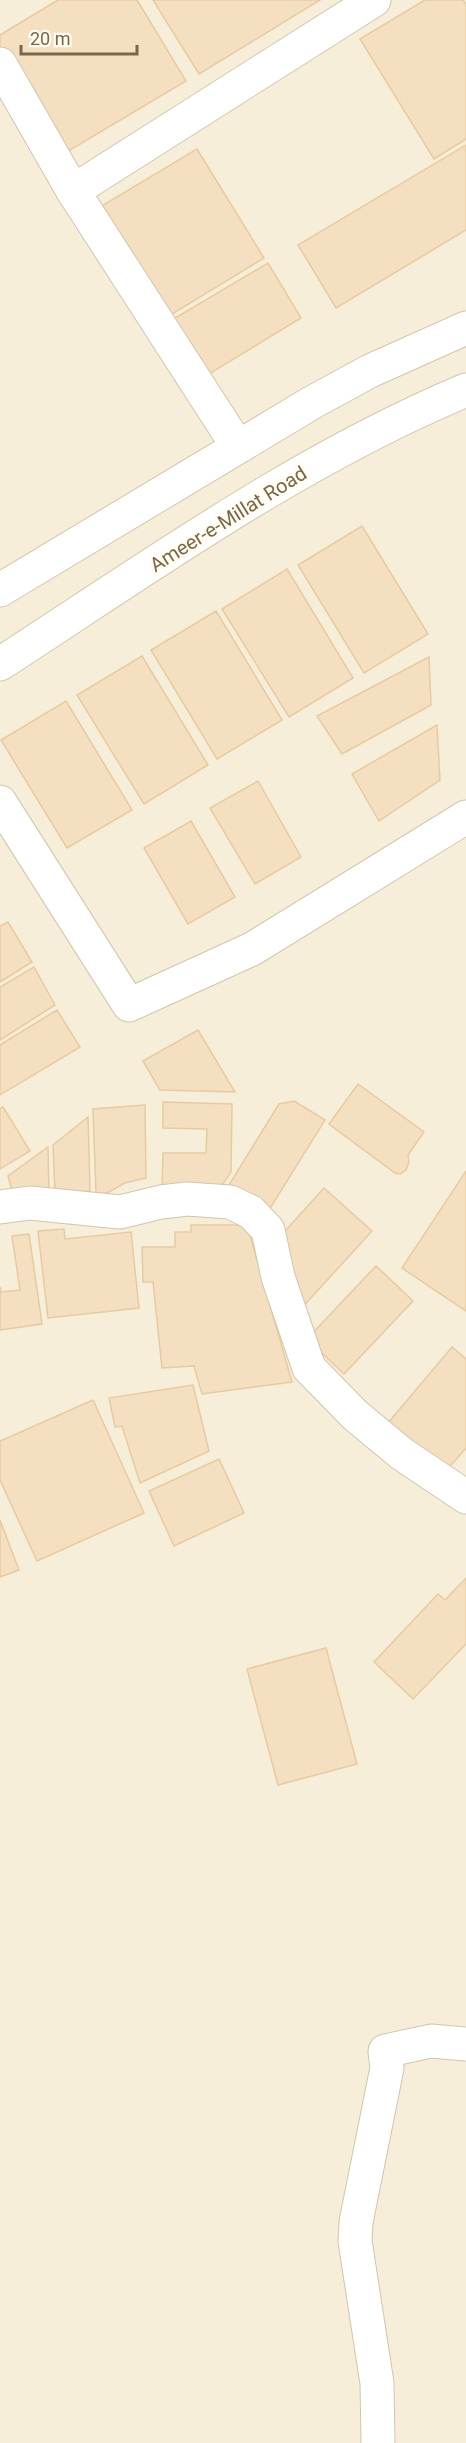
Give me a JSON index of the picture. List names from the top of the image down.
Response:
{
  "streets": {
    "street": ["Ameer-e-Millat Road"]
  },
  "scale_bar": "20 m"
}
